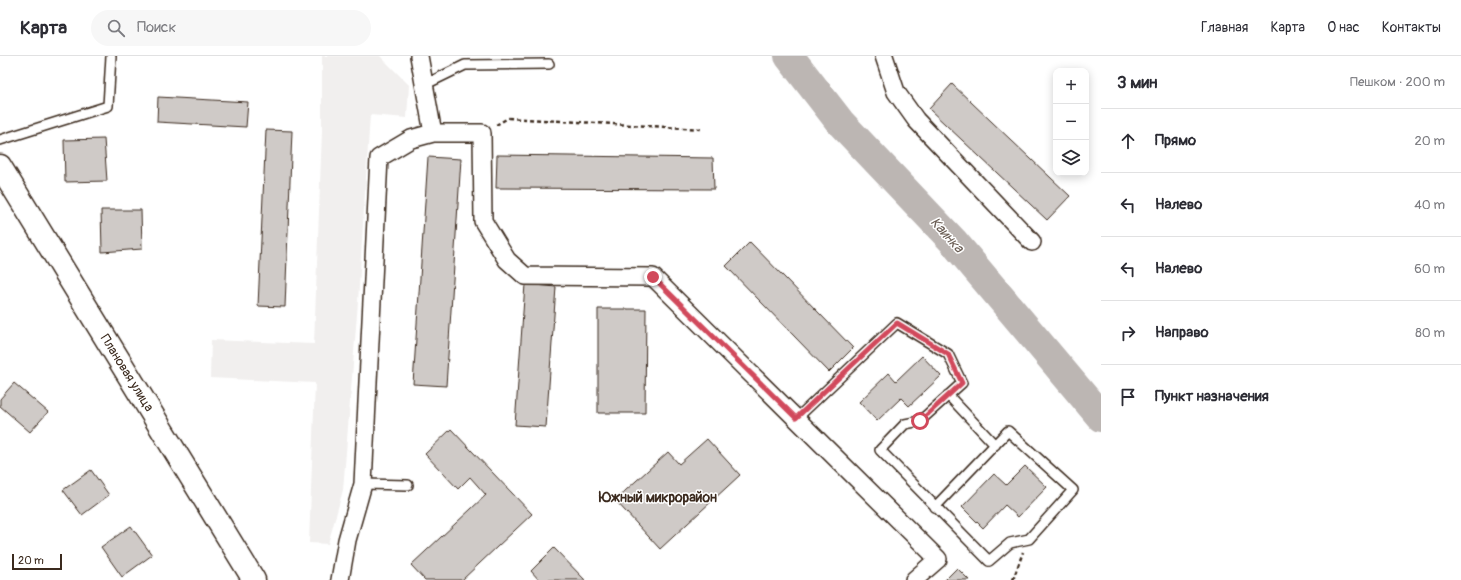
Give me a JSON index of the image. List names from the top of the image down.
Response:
{
  "streets": {
    "street": ["Плановая улица"]
  },
  "districts": ["Южный микрорайон"],
  "water": ["Каинка"],
  "scale_bar": "20 m",
  "page": {
    "header": "Карта",
    "search": "Поиск",
    "nav": [
      "Главная",
      "Карта",
      "О нас",
      "Контакты"
    ],
    "heading": ["3 мин", "Пешком · 200 m"],
    "map_buttons": ["+", "−"],
    "list": [
      ["Прямо", "20 m"],
      ["Налево", "40 m"],
      ["Налево", "60 m"],
      ["Направо", "80 m"],
      "Пункт назначения"
    ],
    "scale": "20 m"
  }
}
